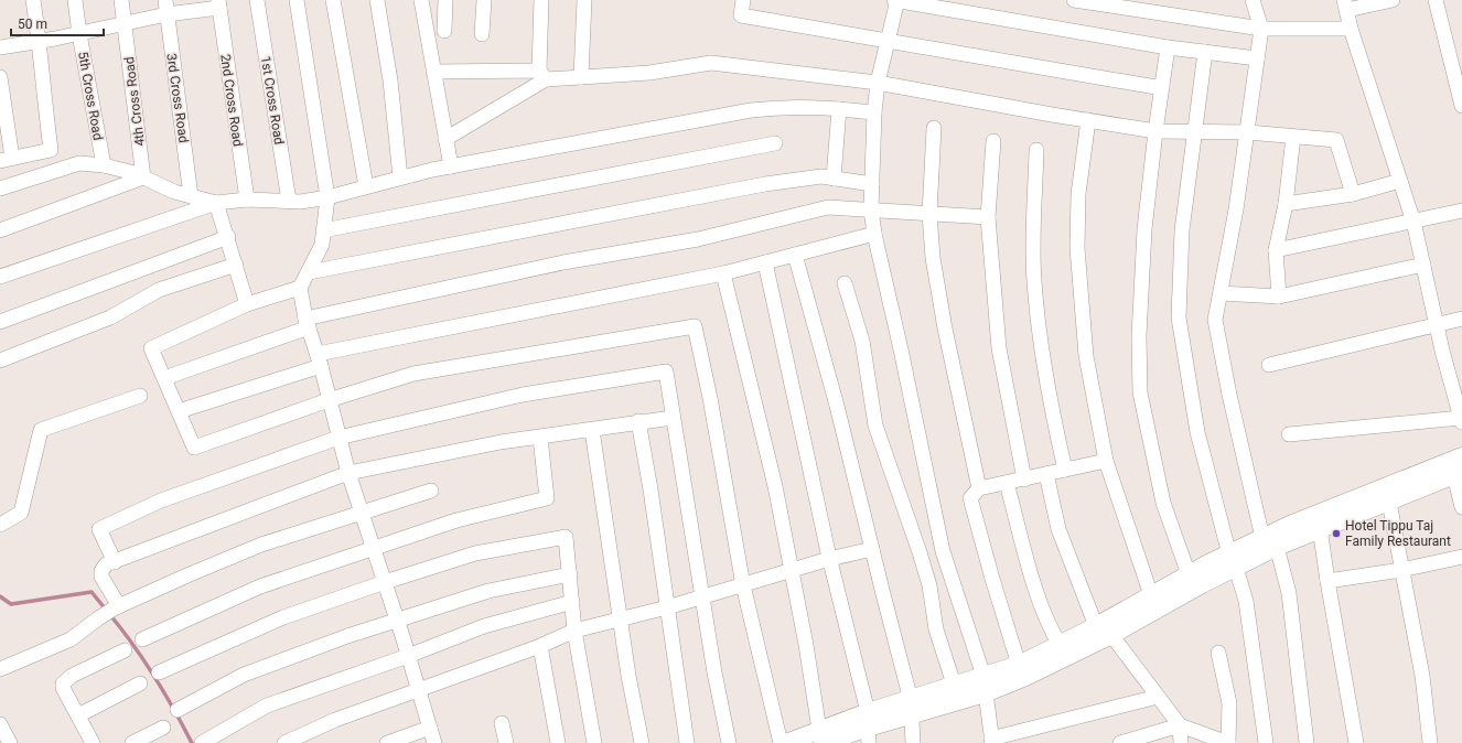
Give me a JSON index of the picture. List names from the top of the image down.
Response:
{
  "streets": {
    "street": [
      "5th Cross Road",
      "3rd Cross Road",
      "2nd Cross Road",
      "1st Cross Road",
      "4th Cross Road"
    ]
  },
  "places": ["Hotel Tippu Taj Family Restaurant"],
  "scale_bar": "50 m"
}
